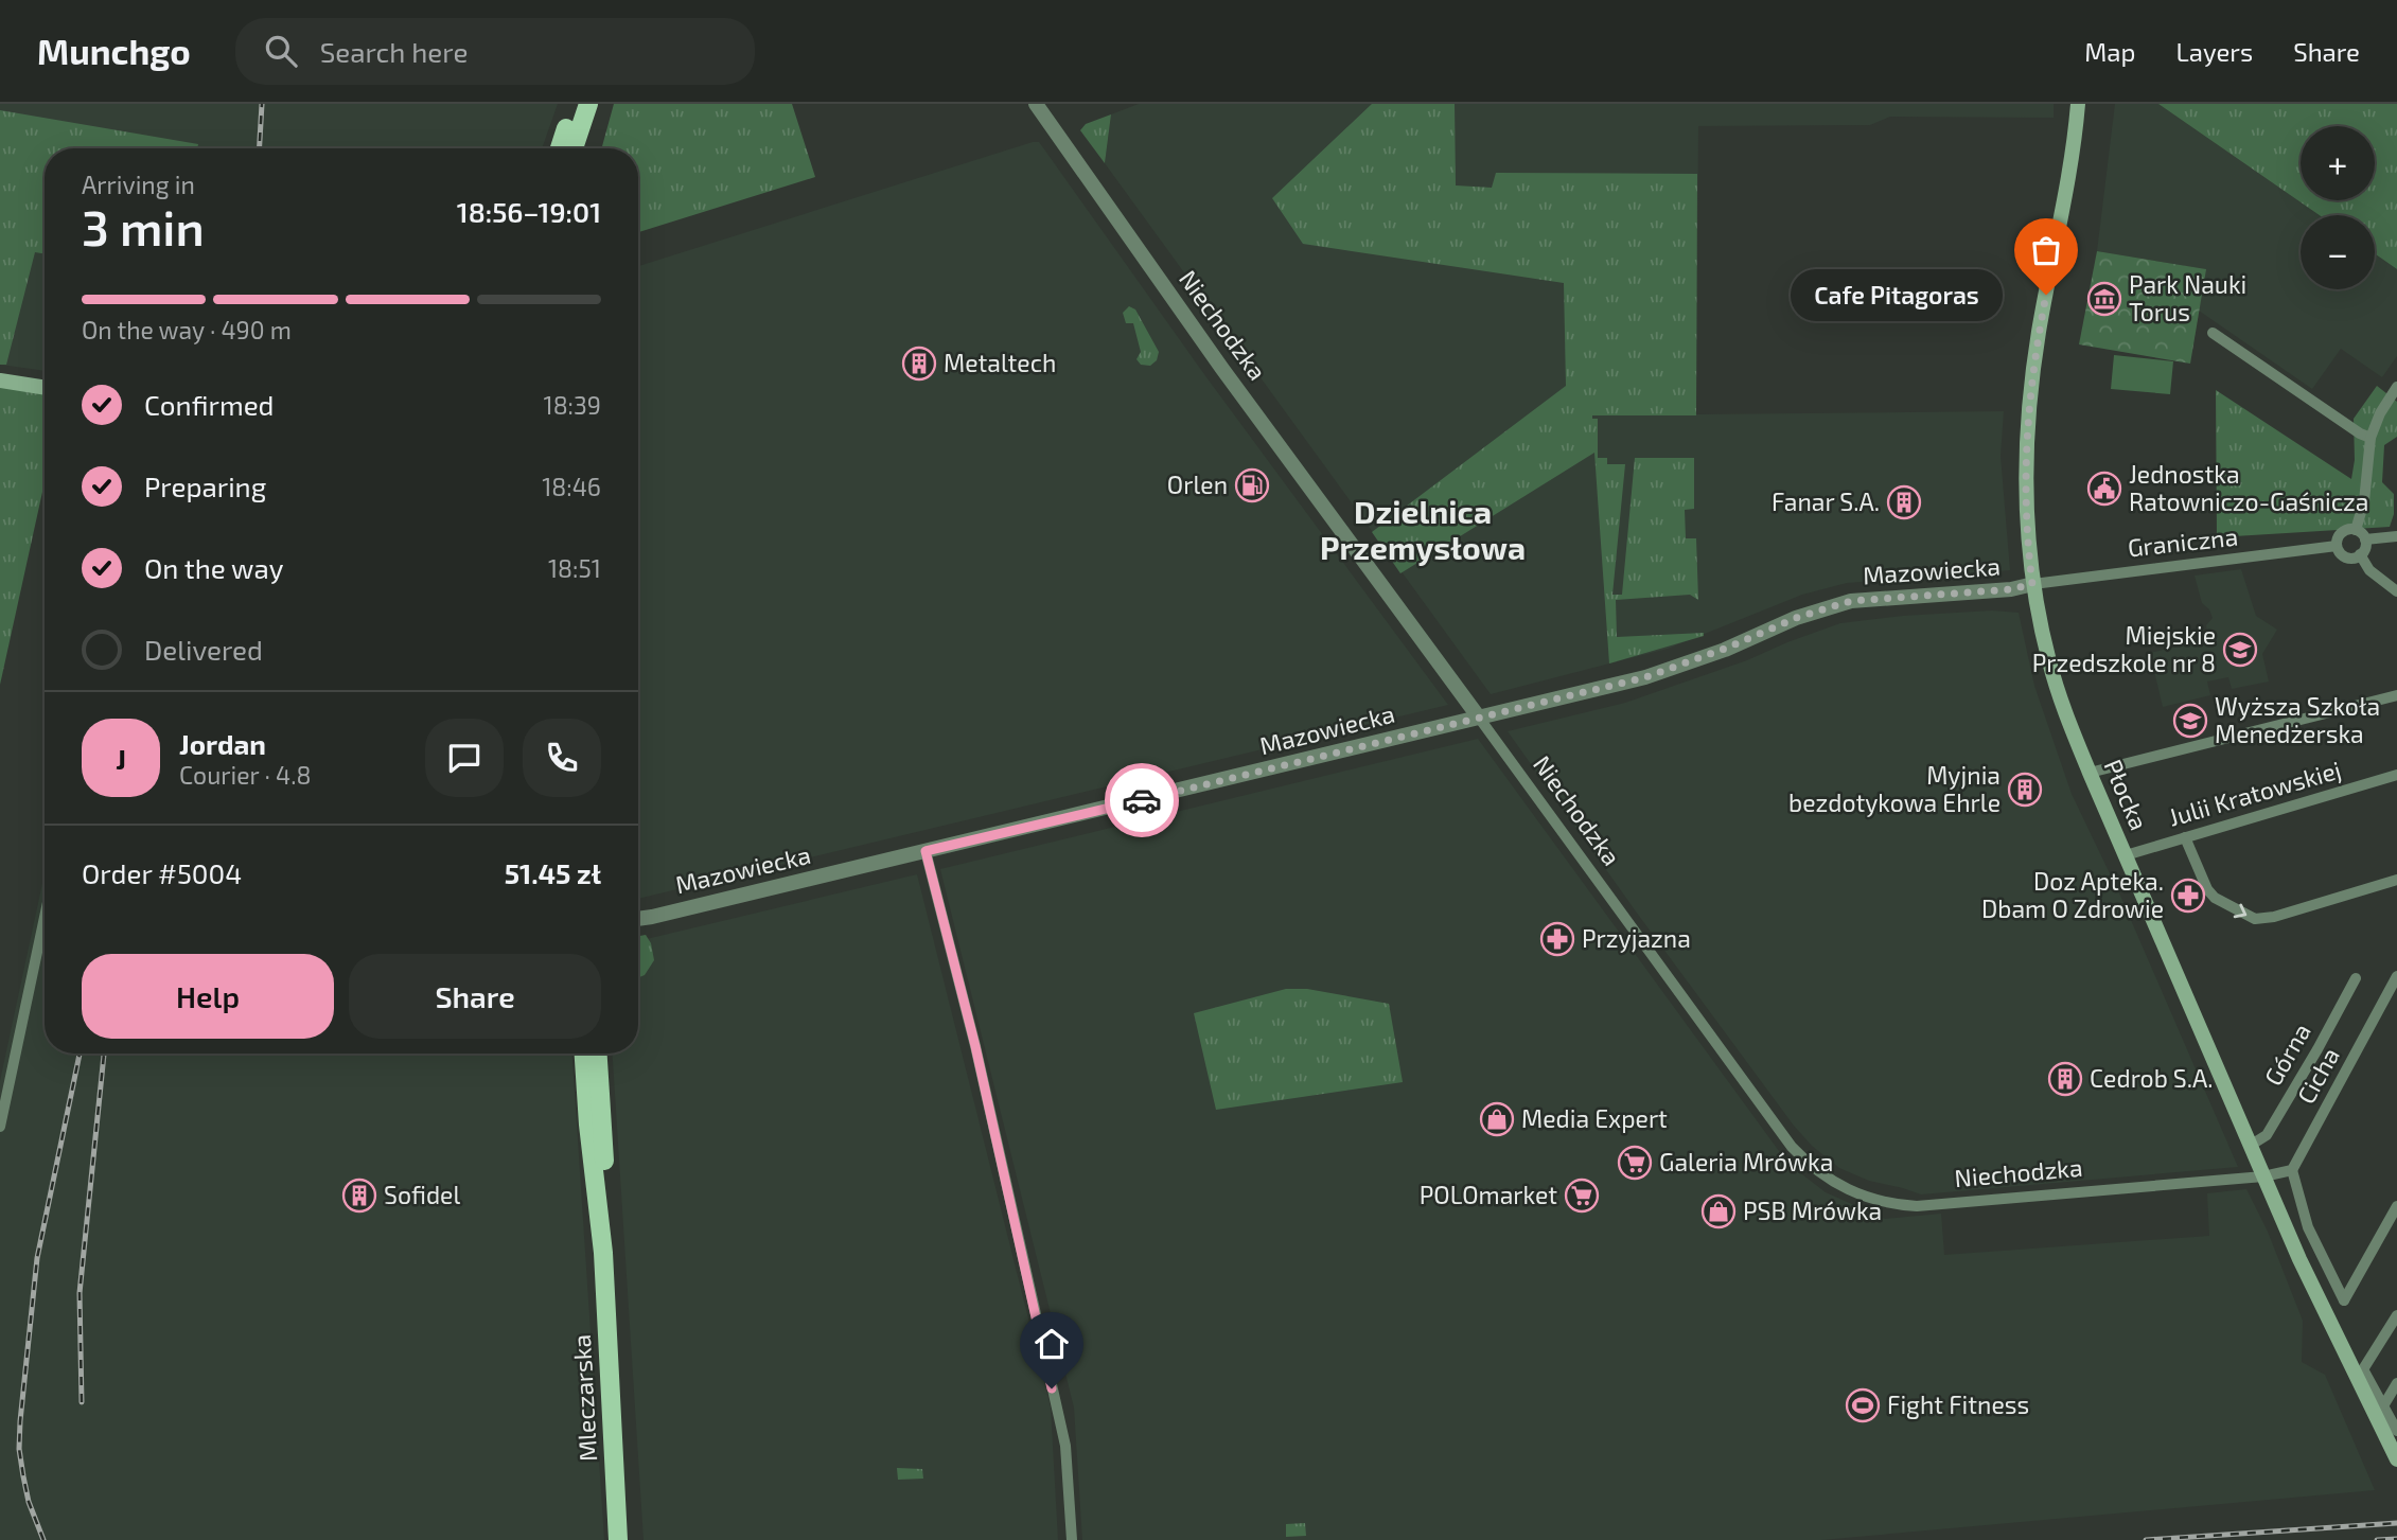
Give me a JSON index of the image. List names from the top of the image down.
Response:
{
  "streets": {
    "main road": ["Płocka", "Mleczarska"],
    "street": [
      "Niechodzka",
      "Graniczna",
      "Mazowiecka",
      "Julii Kratowskiej",
      "Górna",
      "Cicha"
    ]
  },
  "crossings": [
    ["Niechodzka", "Mazowiecka"],
    ["Niechodzka", "Płocka"],
    ["Graniczna", "Mazowiecka"],
    ["Graniczna", "Płocka"],
    ["Mazowiecka", "Płocka"],
    ["Julii Kratowskiej", "Płocka"],
    ["Płocka", "Górna"]
  ],
  "districts": ["Dzielnica Przemysłowa"],
  "places": {
    "other": ["Cafe Pitagoras"],
    "museum": ["Park Nauki Torus"],
    "building": [
      "Metaltech",
      "Fanar S.A.",
      "Myjnia bezdotykowa Ehrle",
      "Cedrob S.A.",
      "Sofidel"
    ],
    "fuel station": ["Orlen"],
    "public building": ["Jednostka Ratowniczo-Gaśnicza"],
    "school or university": ["Miejskie Przedszkole nr 8", "Wyższa Szkoła Menedżerska"],
    "pharmacy": ["Doz Apteka. Dbam O Zdrowie", "Przyjazna"],
    "shop": ["Media Expert", "PSB Mrówka"],
    "supermarket": ["Galeria Mrówka", "POLOmarket"],
    "sports": ["Fight Fitness"]
  },
  "page": {
    "header": "Munchgo",
    "search": "Search here",
    "nav": ["Map", "Layers", "Share"],
    "map_buttons": ["+", "−"],
    "heading": ["3 min", "Arriving in", "18:56–19:01"],
    "panel": [
      "Jordan",
      "Courier · 4.8",
      "Order #5004",
      "51.45 zł"
    ],
    "bubble": "Cafe Pitagoras",
    "bar": "On the way · 490 m",
    "list": [
      ["Confirmed", "18:39"],
      ["Preparing", "18:46"],
      ["On the way", "18:51"],
      "Delivered"
    ],
    "round": "J",
    "buttons": ["Help", "Share"]
  }
}
